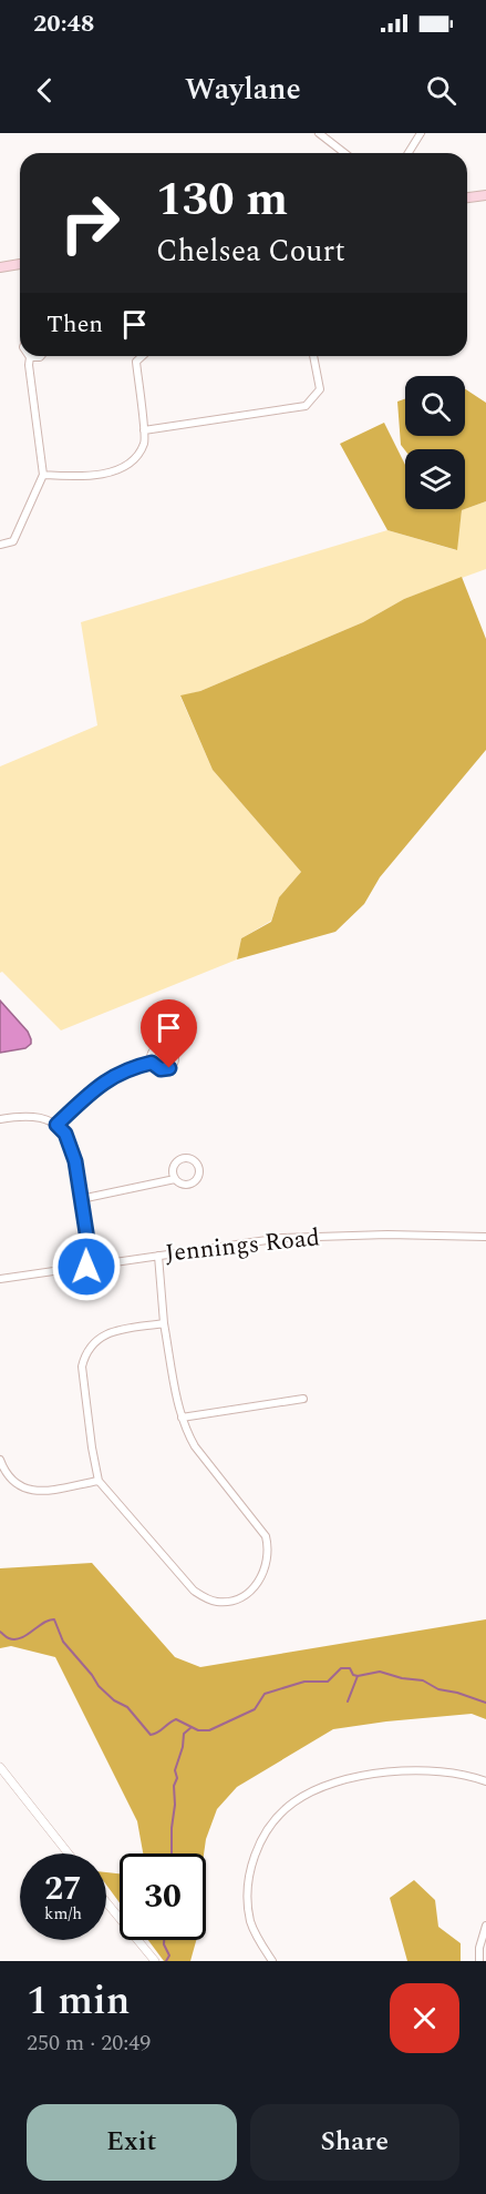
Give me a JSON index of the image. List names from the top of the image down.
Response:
{
  "streets": {
    "street": ["Jennings Road"]
  },
  "page": {
    "status": "20:48",
    "header": "Waylane",
    "turn": ["130 m", "Chelsea Court"],
    "then": "Then",
    "speed": "27 km/h",
    "limit": "30",
    "heading": ["1 min", "250 m · 20:49"],
    "buttons": ["Exit", "Share"]
  }
}
